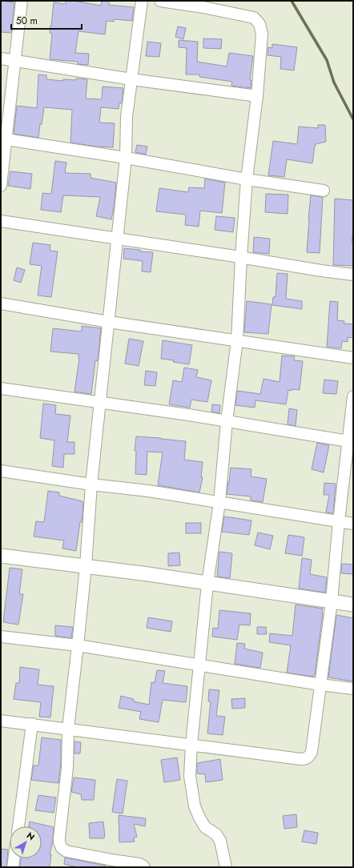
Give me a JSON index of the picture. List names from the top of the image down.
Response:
{
  "scale_bar": "50 m",
  "north": "top right"
}
